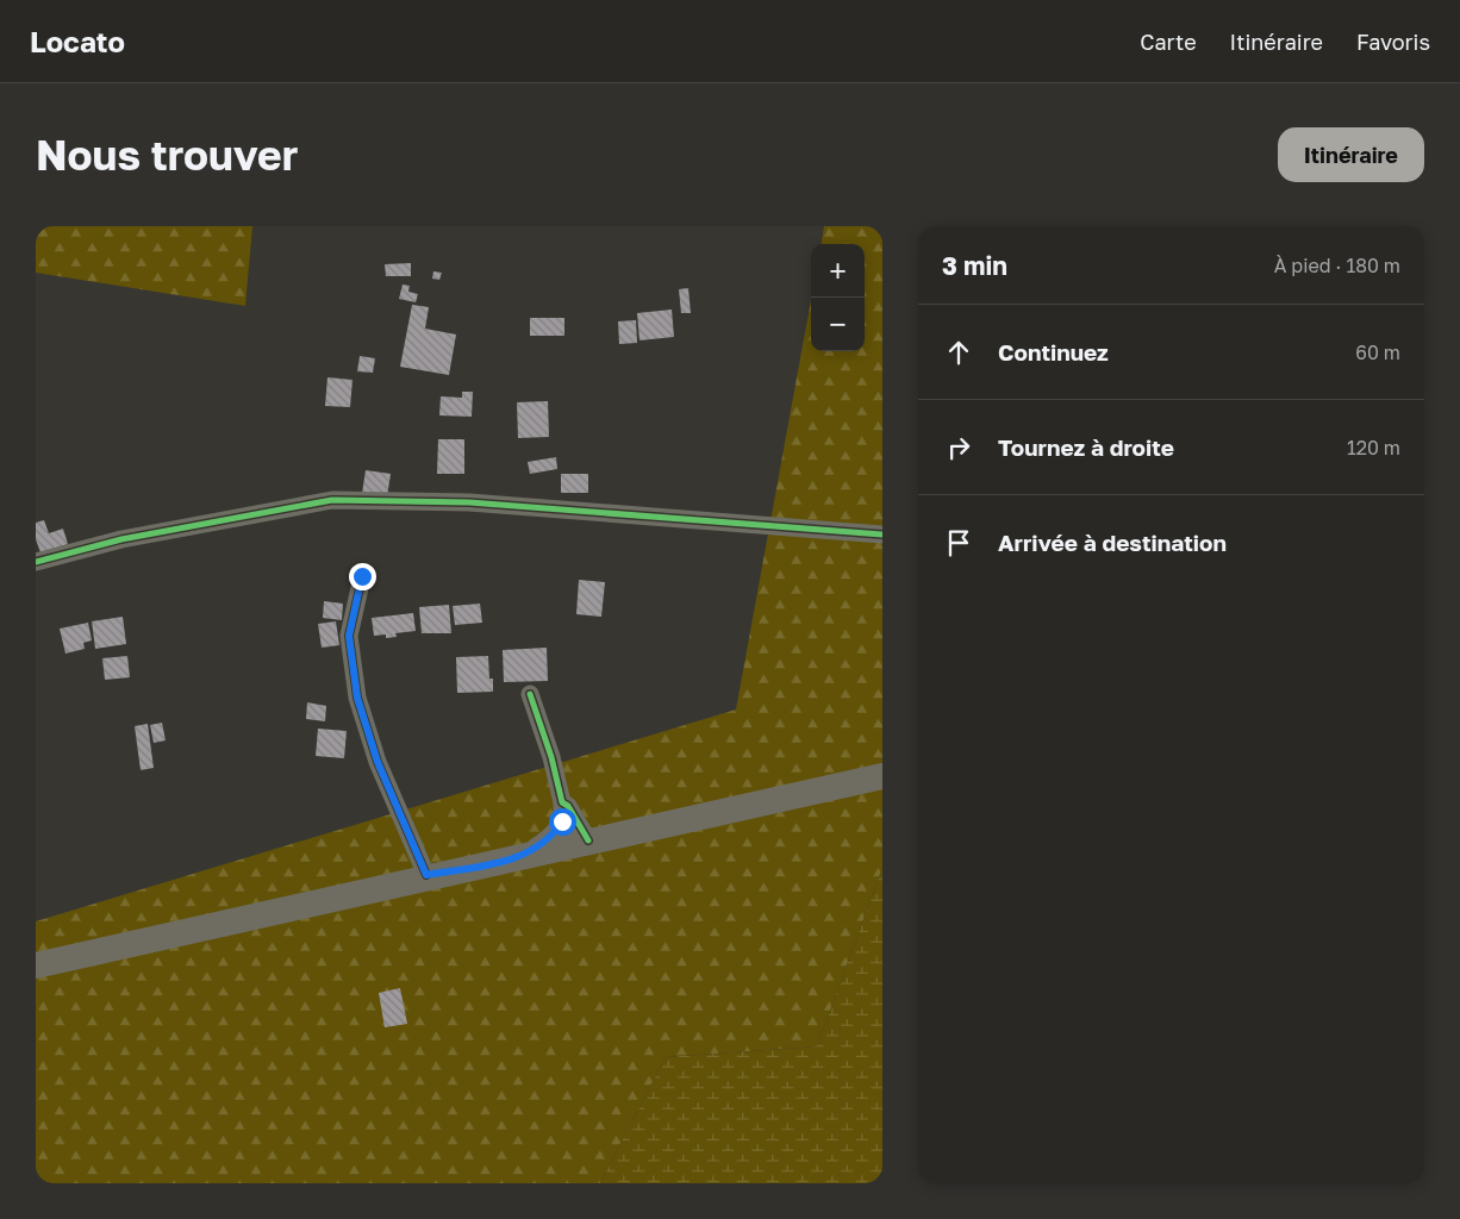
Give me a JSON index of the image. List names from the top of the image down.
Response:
{
  "page": {
    "header": "Locato",
    "nav": ["Carte", "Itinéraire", "Favoris"],
    "buttons": "Itinéraire",
    "title": "Nous trouver",
    "heading": ["3 min", "À pied · 180 m"],
    "map_buttons": ["+", "−"],
    "list": [
      ["Continuez", "60 m"],
      ["Tournez à droite", "120 m"],
      "Arrivée à destination"
    ]
  }
}
